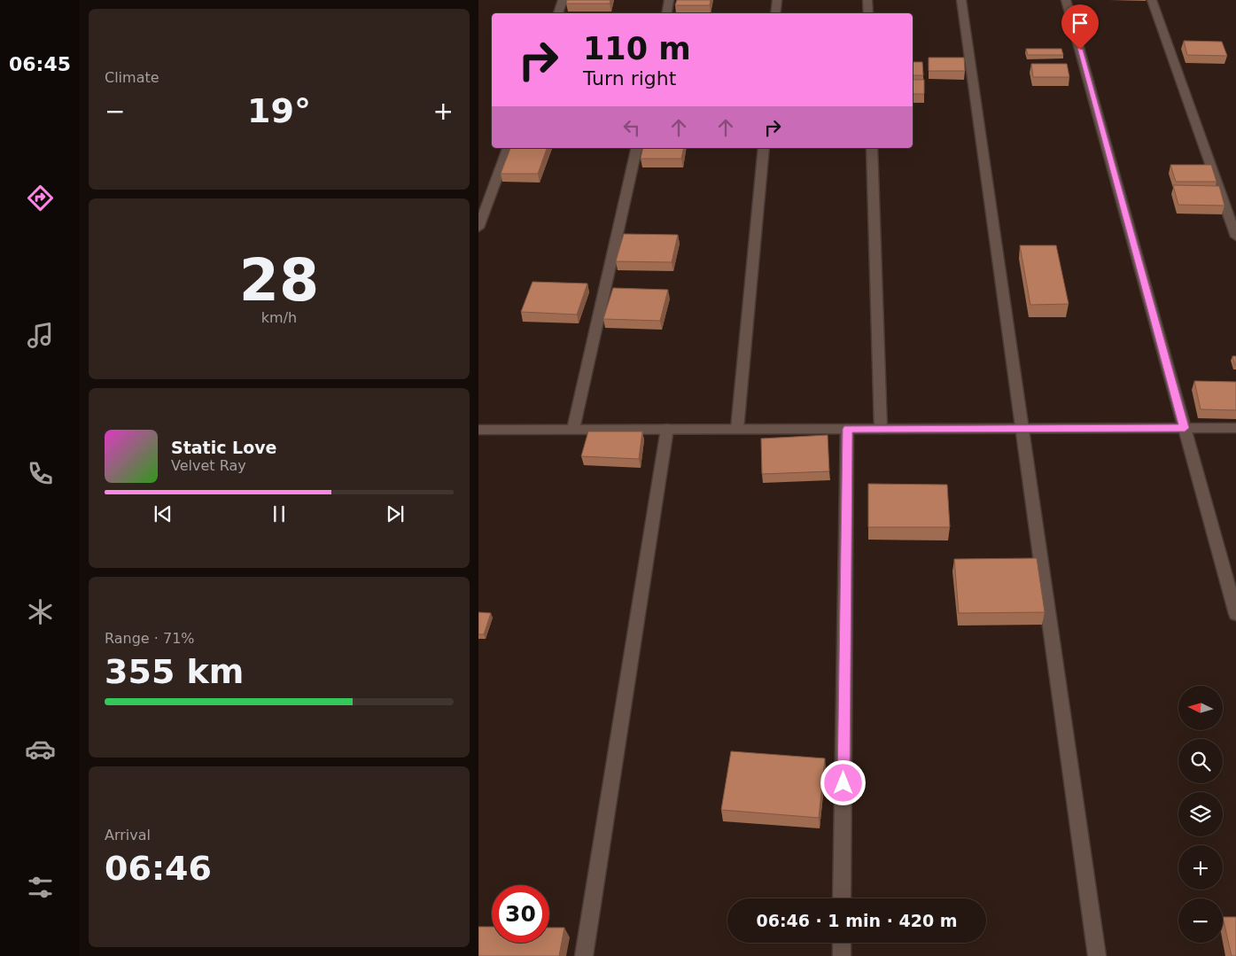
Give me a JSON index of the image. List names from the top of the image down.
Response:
{
  "north": "left",
  "page": {
    "tabs": "06:45",
    "tile": [
      "Climate",
      ["28", "km/h"],
      ["Range · 71%", "355 km"],
      ["Arrival", "06:46"]
    ],
    "turn": ["110 m", "Turn right"],
    "heat": ["−", "19°", "+"],
    "song": ["Static Love", "Velvet Ray"],
    "map_buttons": ["+", "−"],
    "limit": "30",
    "trip": "06:46 · 1 min · 420 m"
  }
}
